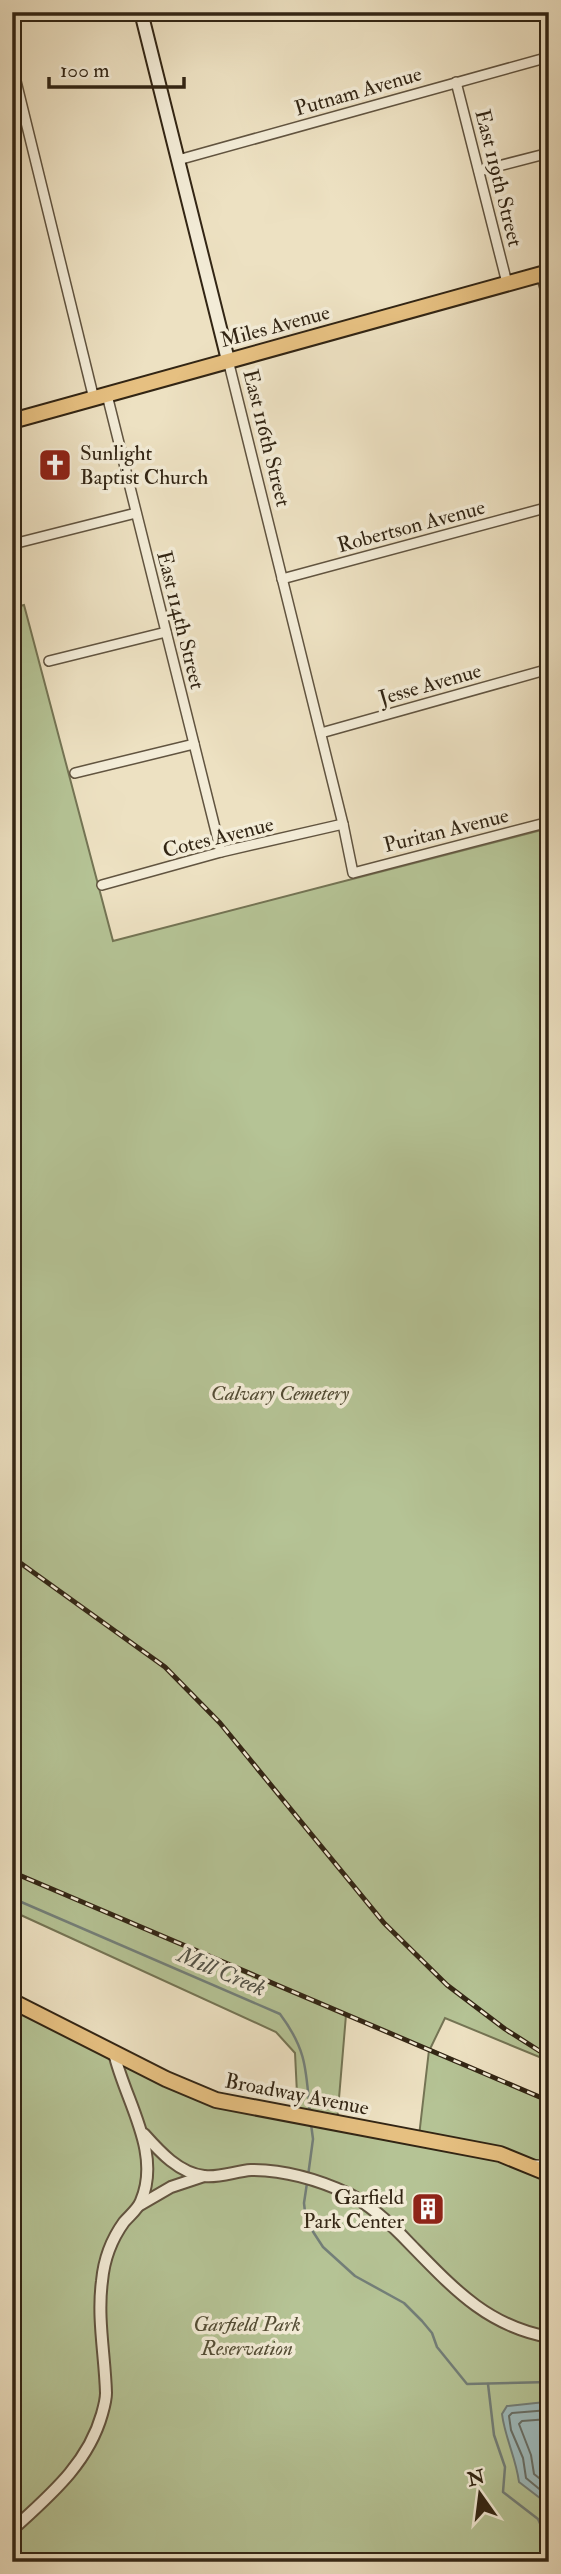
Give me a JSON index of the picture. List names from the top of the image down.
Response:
{
  "streets": {
    "main road": ["Miles Avenue", "East 116th Street", "Broadway Avenue"],
    "street": [
      "Putnam Avenue",
      "East 119th Street",
      "Robertson Avenue",
      "East 114th Street",
      "Jesse Avenue",
      "Puritan Avenue",
      "Cotes Avenue"
    ]
  },
  "crossings": [
    ["Putnam Avenue", "East 119th Street"],
    ["Putnam Avenue", "East 116th Street"],
    ["East 119th Street", "Miles Avenue"],
    ["Miles Avenue", "East 116th Street"],
    ["Miles Avenue", "East 114th Street"],
    ["East 116th Street", "Robertson Avenue"],
    ["East 116th Street", "Jesse Avenue"],
    ["East 116th Street", "Puritan Avenue"],
    ["East 116th Street", "Cotes Avenue"],
    ["East 114th Street", "Cotes Avenue"]
  ],
  "water": ["Mill Creek"],
  "parks": ["Calvary Cemetery", "Garfield Park Reservation"],
  "places": {
    "church": ["Sunlight Baptist Church"],
    "building": ["Garfield Park Center"]
  },
  "scale_bar": "100 m",
  "north": "top"
}
